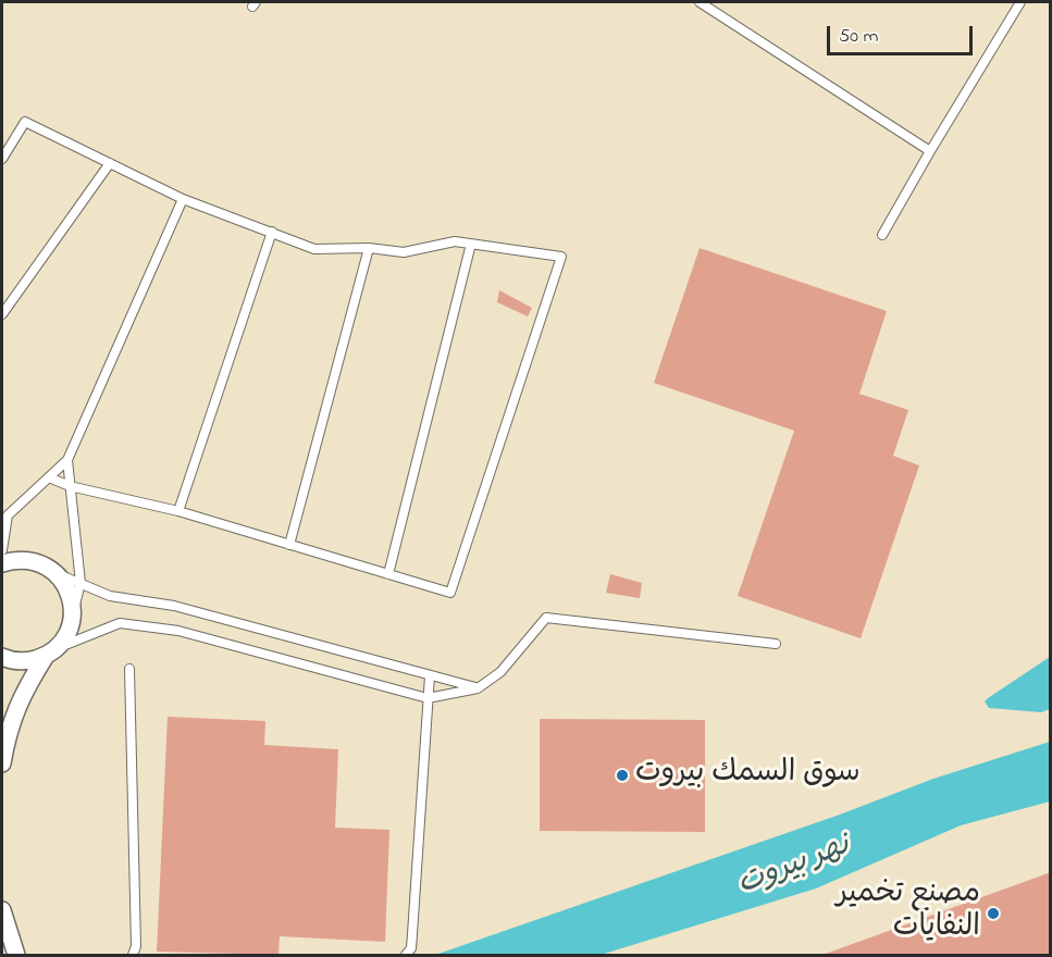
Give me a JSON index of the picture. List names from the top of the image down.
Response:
{
  "water": ["نهر بيروت"],
  "places": ["سوق السمك بيروت", "مصنع تخمير النفايات"],
  "scale_bar": "50 m"
}
